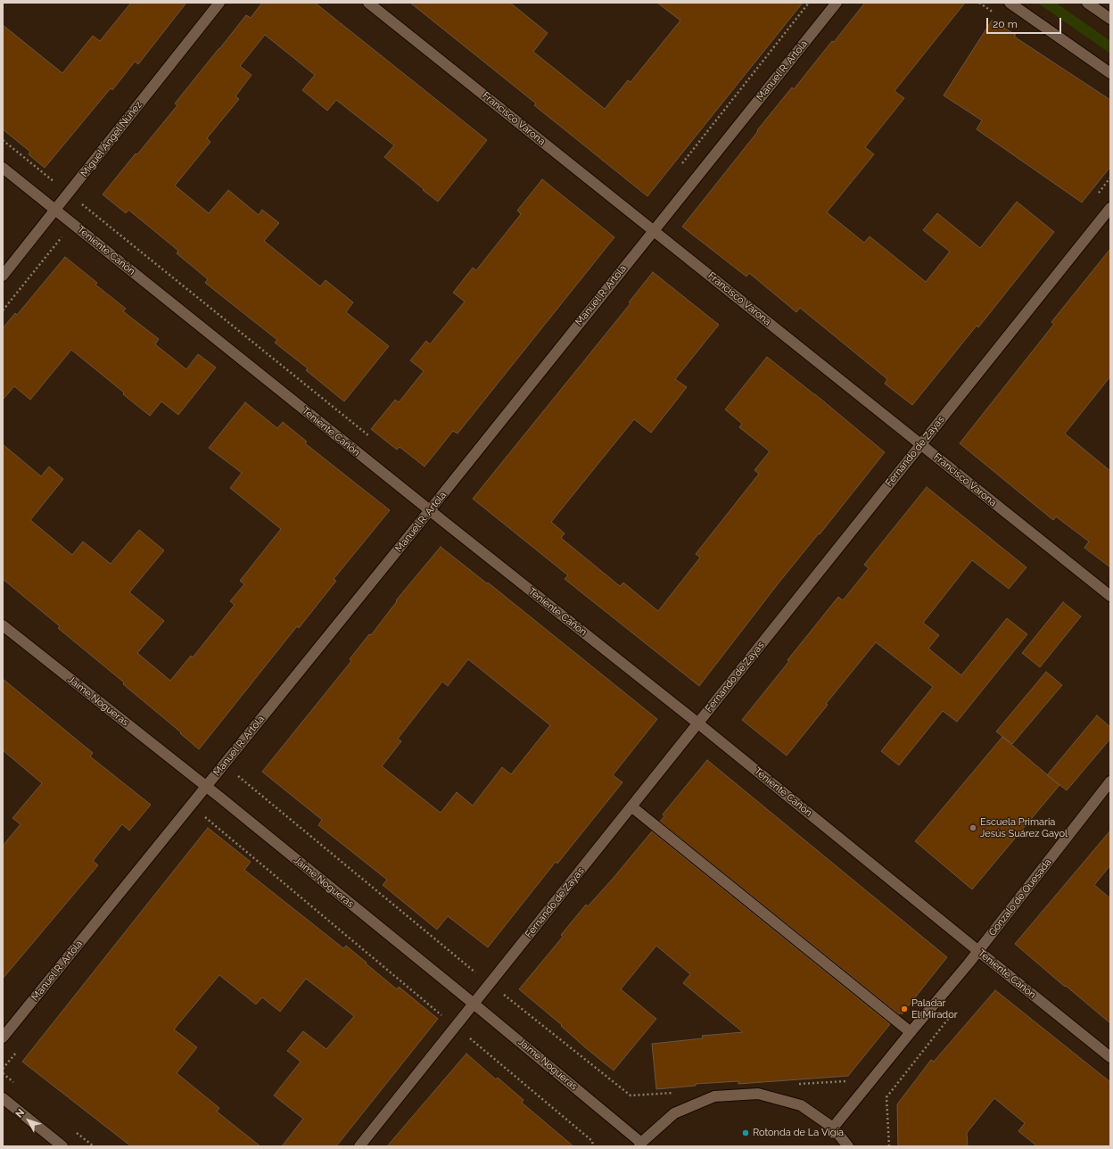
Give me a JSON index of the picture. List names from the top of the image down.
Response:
{
  "streets": {
    "street": [
      "Manuel R. Artola",
      "Francisco Varona",
      "Miguel Ángel Núñez",
      "Teniente Cañón",
      "Fernando de Zayas",
      "Jaime Nogueras",
      "Gonzalo de Quesada"
    ]
  },
  "crossings": [
    ["Manuel R. Artola", "Francisco Varona"],
    ["Manuel R. Artola", "Teniente Cañón"],
    ["Manuel R. Artola", "Jaime Nogueras"],
    ["Francisco Varona", "Fernando de Zayas"],
    ["Miguel Ángel Núñez", "Teniente Cañón"],
    ["Teniente Cañón", "Fernando de Zayas"],
    ["Teniente Cañón", "Gonzalo de Quesada"],
    ["Fernando de Zayas", "Jaime Nogueras"]
  ],
  "places": ["Escuela Primaria Jesús Suárez Gayol", "Paladar El Mirador", "Rotonda de La Vigía"],
  "scale_bar": "20 m",
  "north": "top left"
}
